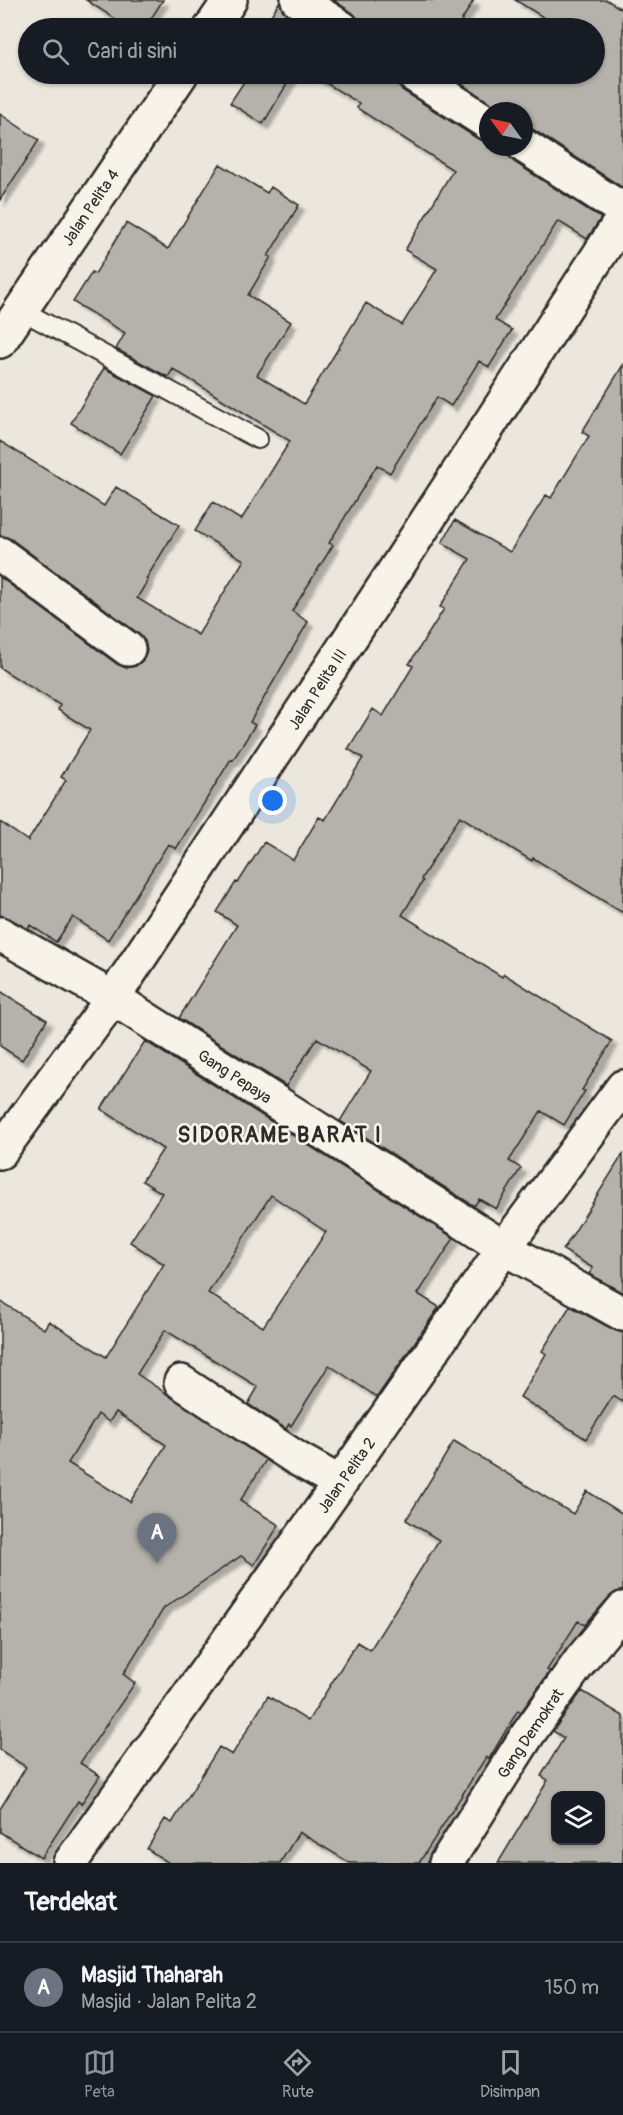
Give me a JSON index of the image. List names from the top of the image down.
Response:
{
  "streets": {
    "street": [
      "Jalan Pelita 4",
      "Jalan Pelita III",
      "Gang Pepaya",
      "Jalan Pelita 2",
      "Gang Demokrat"
    ]
  },
  "crossings": [
    ["Jalan Pelita III", "Gang Pepaya"],
    ["Gang Pepaya", "Jalan Pelita 2"]
  ],
  "districts": ["SIDORAME BARAT I"],
  "north": "top left",
  "page": {
    "search": "Cari di sini",
    "pins": "A",
    "heading": "Terdekat",
    "list": [
      {
        "mark": "A",
        "name": "Masjid Thaharah",
        "note": "Masjid · Jalan Pelita 2",
        "value": "150 m"
      }
    ],
    "nav": ["Peta", "Rute", "Disimpan"]
  }
}
